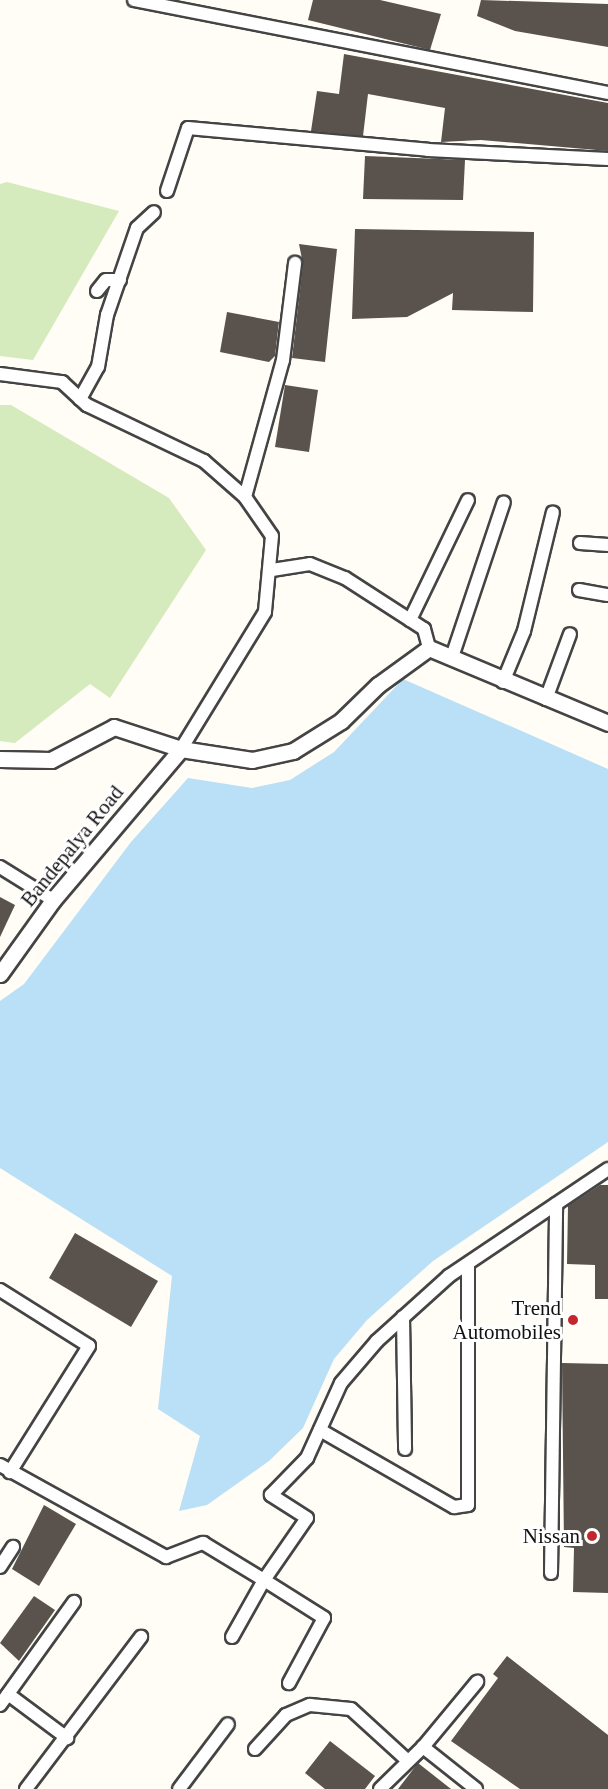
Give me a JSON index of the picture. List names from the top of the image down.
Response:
{
  "streets": {
    "street": ["Bandepalya Road"]
  },
  "places": ["Trend Automobiles", "Nissan"]
}
